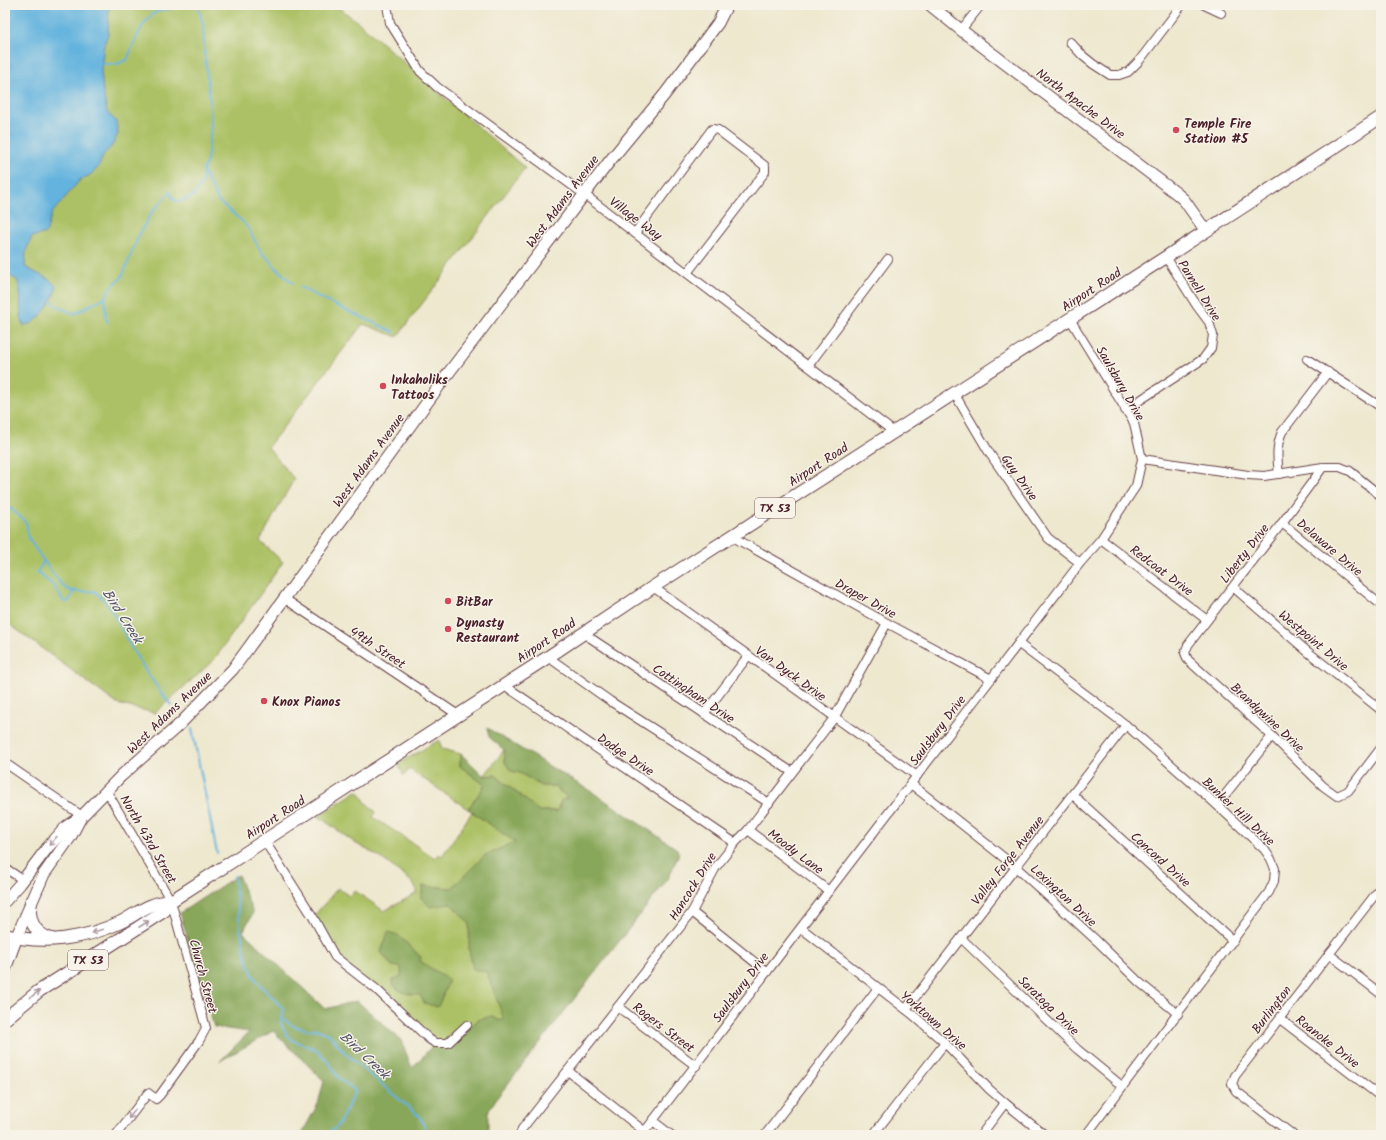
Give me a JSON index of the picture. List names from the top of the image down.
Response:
{
  "streets": {
    "main road": [
      "North Apache Drive",
      "West Adams Avenue",
      "Airport Road",
      "TX 53"
    ],
    "street": [
      "Village Way",
      "Parnell Drive",
      "Saulsbury Drive",
      "Guy Drive",
      "Delaware Drive",
      "Liberty Drive",
      "Redcoat Drive",
      "Draper Drive",
      "Westpoint Drive",
      "49th Street",
      "Van Dyck Drive",
      "Cottingham Drive",
      "Brandywine Drive",
      "Dodge Drive",
      "Bunker Hill Drive",
      "North 43rd Street",
      "Moody Lane",
      "Concord Drive",
      "Valley Forge Avenue",
      "Hancock Drive",
      "Lexington Drive",
      "Church Street",
      "Saratoga Drive",
      "Burlington",
      "Yorktown Drive",
      "Rogers Street",
      "Roanoke Drive"
    ]
  },
  "crossings": [
    ["North Apache Drive", "Airport Road"],
    ["West Adams Avenue", "Village Way"],
    ["West Adams Avenue", "Airport Road"],
    ["West Adams Avenue", "49th Street"],
    ["West Adams Avenue", "North 43rd Street"],
    ["Village Way", "Airport Road"],
    ["Airport Road", "Parnell Drive"],
    ["Airport Road", "Saulsbury Drive"],
    ["Airport Road", "Guy Drive"],
    ["Airport Road", "Draper Drive"],
    ["Airport Road", "49th Street"],
    ["Airport Road", "Van Dyck Drive"],
    ["Airport Road", "Cottingham Drive"],
    ["Airport Road", "Dodge Drive"],
    ["Airport Road", "North 43rd Street"],
    ["Airport Road", "Church Street"],
    ["Parnell Drive", "Saulsbury Drive"],
    ["Saulsbury Drive", "Guy Drive"],
    ["Saulsbury Drive", "Redcoat Drive"],
    ["Saulsbury Drive", "Draper Drive"],
    ["Saulsbury Drive", "Van Dyck Drive"],
    ["Saulsbury Drive", "Bunker Hill Drive"],
    ["Saulsbury Drive", "Moody Lane"],
    ["Saulsbury Drive", "Lexington Drive"],
    ["Saulsbury Drive", "Yorktown Drive"],
    ["Saulsbury Drive", "Rogers Street"],
    ["Delaware Drive", "Liberty Drive"],
    ["Liberty Drive", "Redcoat Drive"],
    ["Liberty Drive", "Westpoint Drive"],
    ["Liberty Drive", "Brandywine Drive"],
    ["Draper Drive", "Hancock Drive"],
    ["Van Dyck Drive", "Hancock Drive"],
    ["Cottingham Drive", "Hancock Drive"],
    ["Dodge Drive", "Hancock Drive"],
    ["Bunker Hill Drive", "Concord Drive"],
    ["Bunker Hill Drive", "Valley Forge Avenue"],
    ["Bunker Hill Drive", "Lexington Drive"],
    ["Bunker Hill Drive", "Saratoga Drive"],
    ["North 43rd Street", "Church Street"],
    ["Moody Lane", "Hancock Drive"],
    ["Concord Drive", "Valley Forge Avenue"],
    ["Valley Forge Avenue", "Lexington Drive"],
    ["Valley Forge Avenue", "Saratoga Drive"],
    ["Valley Forge Avenue", "Yorktown Drive"],
    ["Hancock Drive", "Rogers Street"],
    ["Burlington", "Roanoke Drive"]
  ],
  "one_way": ["Church Street"],
  "water": ["Bird Creek"],
  "places": [
    "Temple Fire Station #5",
    "Inkaholiks Tattoos",
    "BitBar",
    "Dynasty Restaurant",
    "Knox Pianos"
  ]
}
